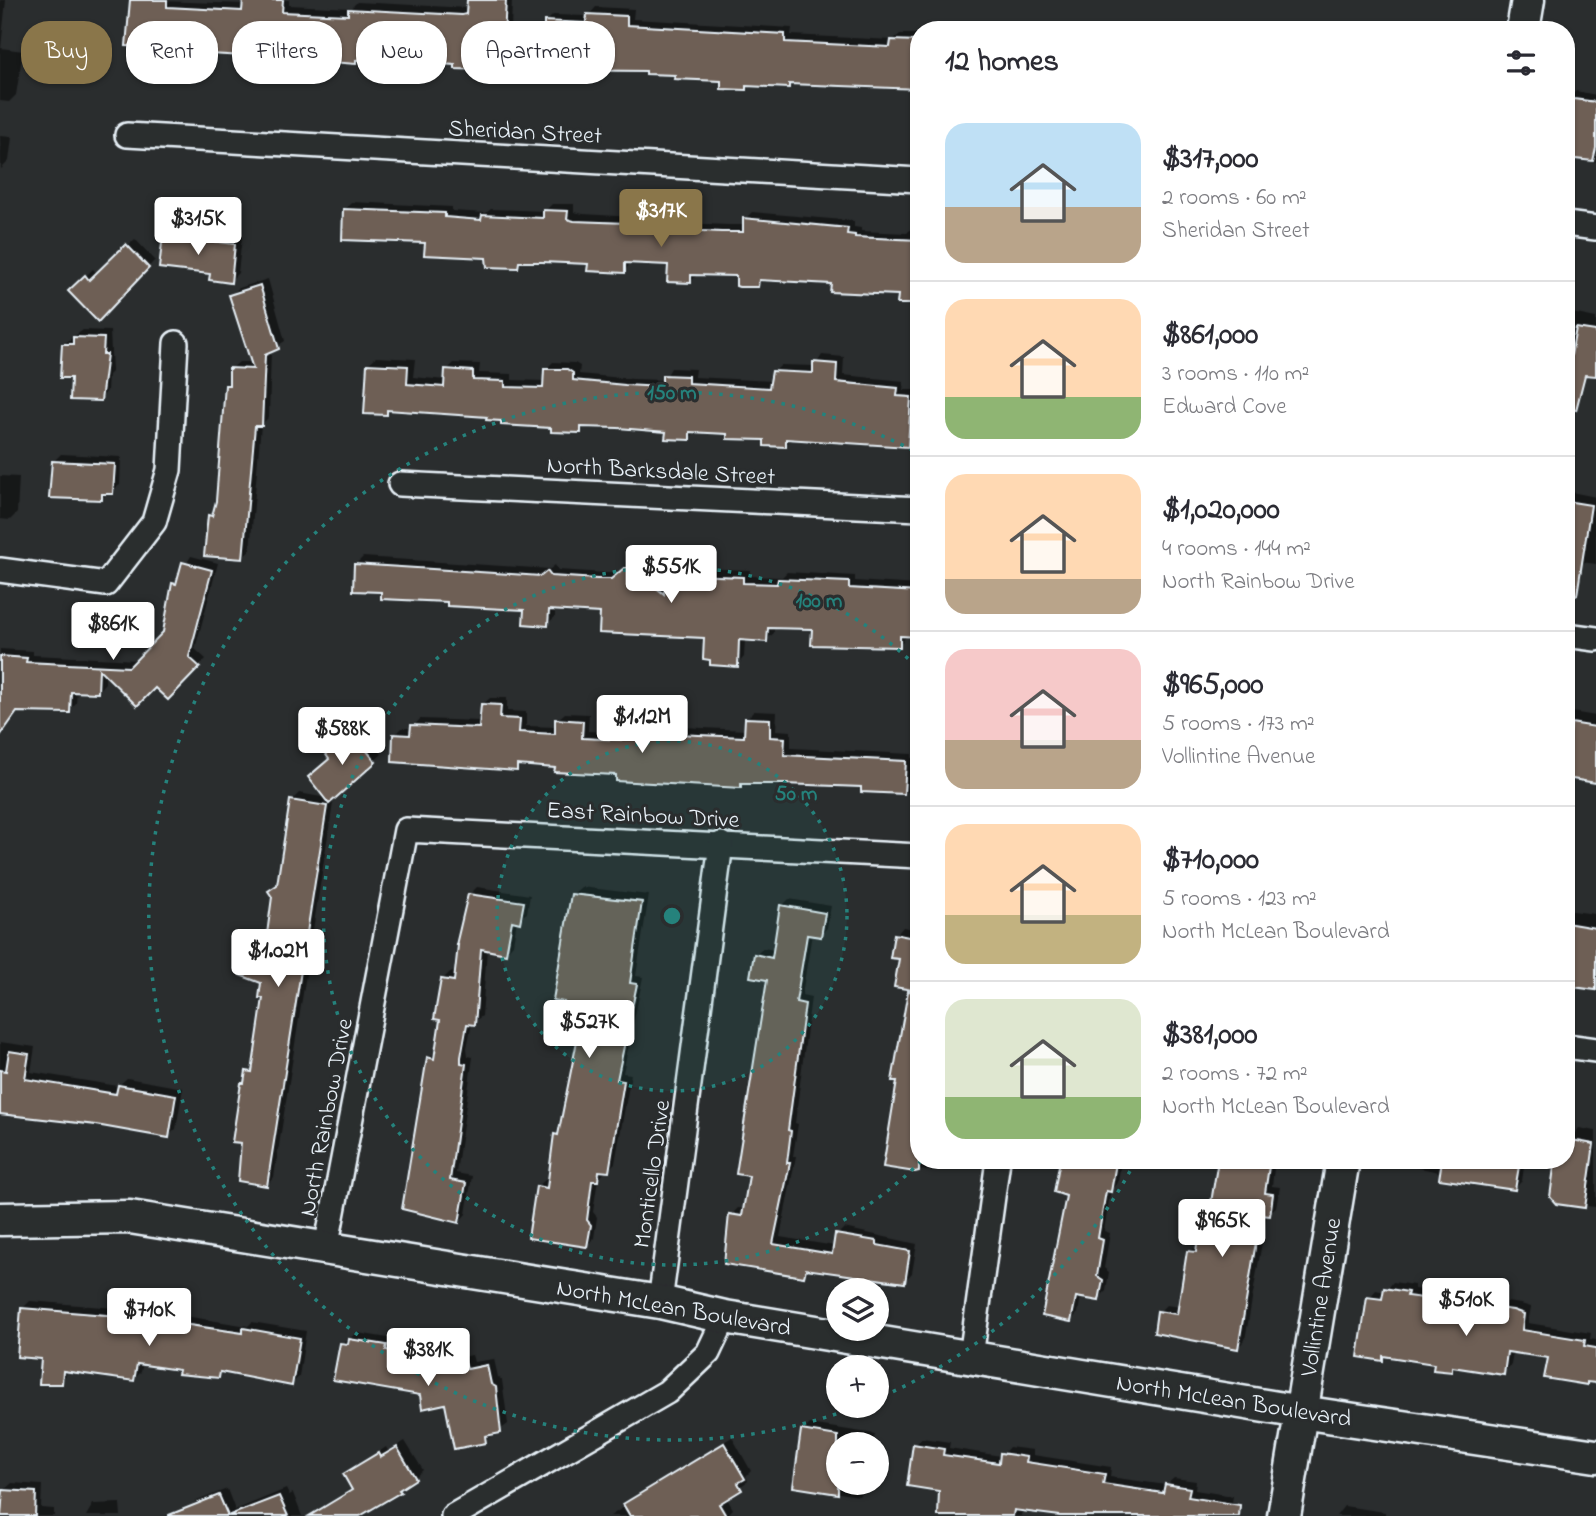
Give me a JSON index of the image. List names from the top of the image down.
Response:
{
  "streets": {
    "main road": ["Vollintine Avenue", "North McLean Boulevard"],
    "street": [
      "Sheridan Street",
      "North Barksdale Street",
      "East Rainbow Drive",
      "North Rainbow Drive",
      "Monticello Drive"
    ]
  },
  "crossings": [
    ["East Rainbow Drive", "North Rainbow Drive"],
    ["East Rainbow Drive", "Monticello Drive"],
    ["North Rainbow Drive", "North McLean Boulevard"],
    ["Monticello Drive", "North McLean Boulevard"],
    ["Vollintine Avenue", "North McLean Boulevard"]
  ],
  "page": {
    "chip": [
      "Buy",
      "Rent",
      "Filters",
      "New",
      "Apartment"
    ],
    "heading": "12 homes",
    "list": [
      {
        "name": "$317,000",
        "note": "2 rooms · 60 m² · Sheridan Street"
      },
      {
        "name": "$861,000",
        "note": "3 rooms · 110 m² · Edward Cove"
      },
      {
        "name": "$1,020,000",
        "note": "4 rooms · 144 m² · North Rainbow Drive"
      },
      {
        "name": "$965,000",
        "note": "5 rooms · 173 m² · Vollintine Avenue"
      },
      {
        "name": "$710,000",
        "note": "5 rooms · 123 m² · North McLean Boulevard"
      },
      {
        "name": "$381,000",
        "note": "2 rooms · 72 m² · North McLean Boulevard"
      }
    ],
    "price": [
      "$317K",
      "$315K",
      "$551K",
      "$861K",
      "$1.12M",
      "$588K",
      "$1.02M",
      "$527K",
      "$965K",
      "$510K",
      "$710K",
      "$381K"
    ],
    "map_buttons": ["+", "−"]
  },
  "rings": ["150 m", "100 m", "50 m"]
}
